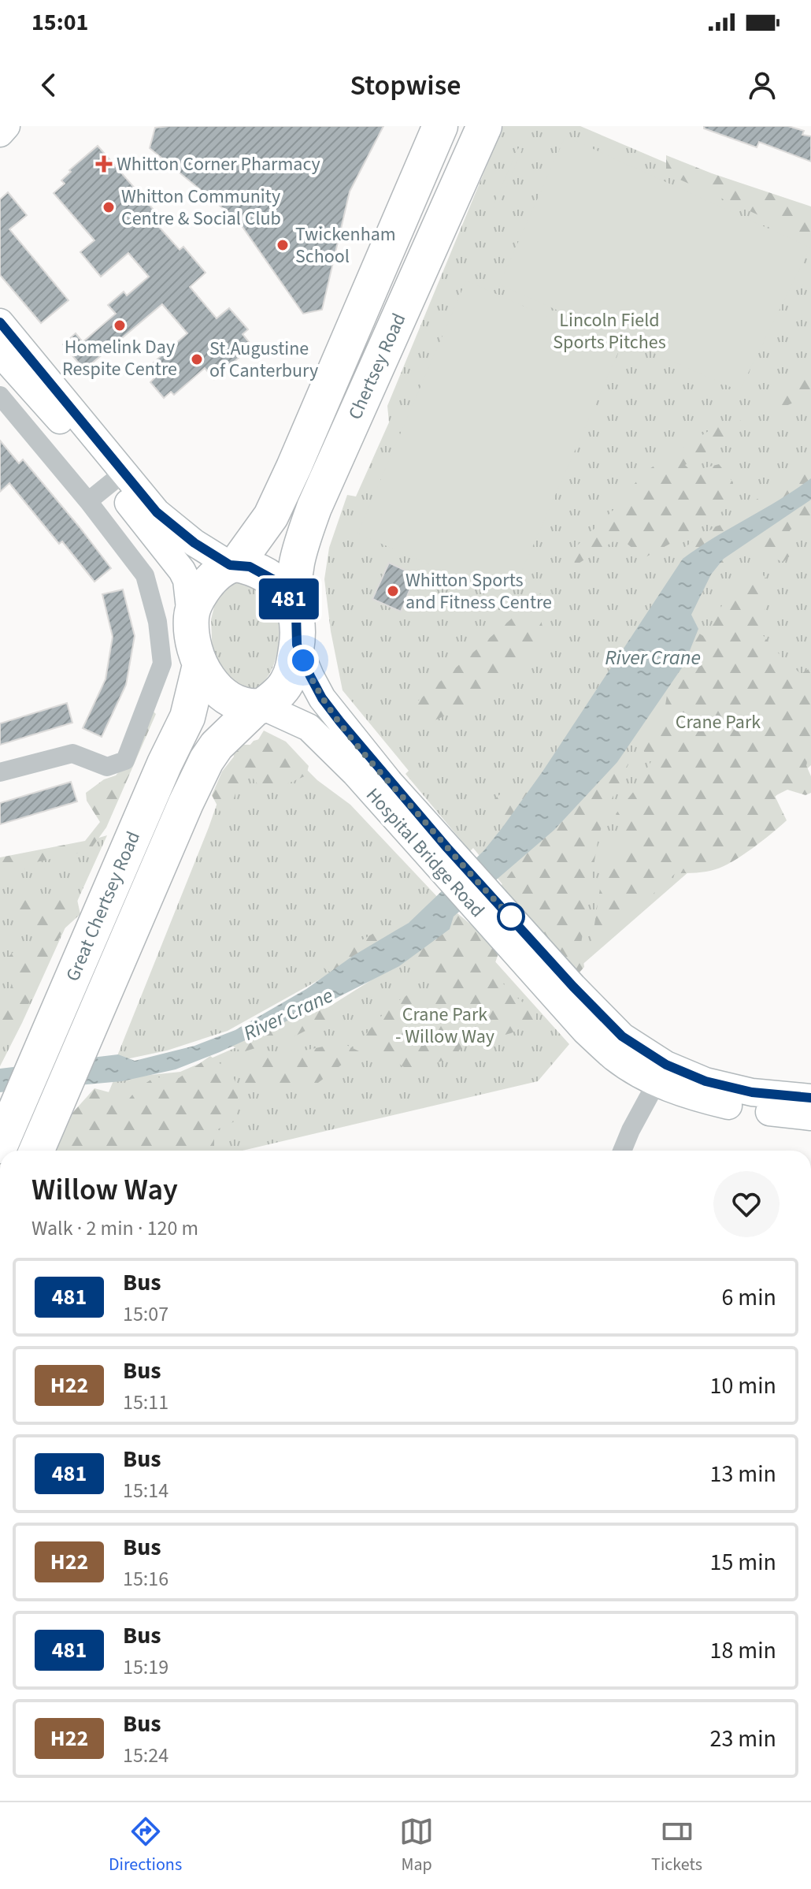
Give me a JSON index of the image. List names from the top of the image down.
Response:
{
  "streets": {
    "highway": ["Chertsey Road", "Great Chertsey Road"],
    "main road": ["Hospital Bridge Road"]
  },
  "crossings": [
    ["Chertsey Road", "Hospital Bridge Road"],
    ["Chertsey Road", "Great Chertsey Road"],
    ["Hospital Bridge Road", "Great Chertsey Road"]
  ],
  "water": ["River Crane"],
  "parks": ["Lincoln Field Sports Pitches", "Crane Park", "Crane Park - Willow Way"],
  "places": {
    "health": ["Whitton Corner Pharmacy"],
    "other": [
      "Whitton Community Centre & Social Club",
      "Twickenham School",
      "Homelink Day Respite Centre",
      "St.Augustine of Canterbury",
      "Whitton Sports and Fitness Centre"
    ]
  },
  "lines": ["bus line 481"],
  "page": {
    "status": "15:01",
    "header": "Stopwise",
    "on_map": "481",
    "heading": ["Willow Way", "Walk · 2 min · 120 m"],
    "list": [
      {
        "mark": "481",
        "name": "Bus",
        "note": "15:07",
        "value": "6 min"
      },
      {
        "mark": "H22",
        "name": "Bus",
        "note": "15:11",
        "value": "10 min"
      },
      {
        "mark": "481",
        "name": "Bus",
        "note": "15:14",
        "value": "13 min"
      },
      {
        "mark": "H22",
        "name": "Bus",
        "note": "15:16",
        "value": "15 min"
      },
      {
        "mark": "481",
        "name": "Bus",
        "note": "15:19",
        "value": "18 min"
      },
      {
        "mark": "H22",
        "name": "Bus",
        "note": "15:24",
        "value": "23 min"
      }
    ],
    "tabs": ["Directions", "Map", "Tickets"]
  }
}
